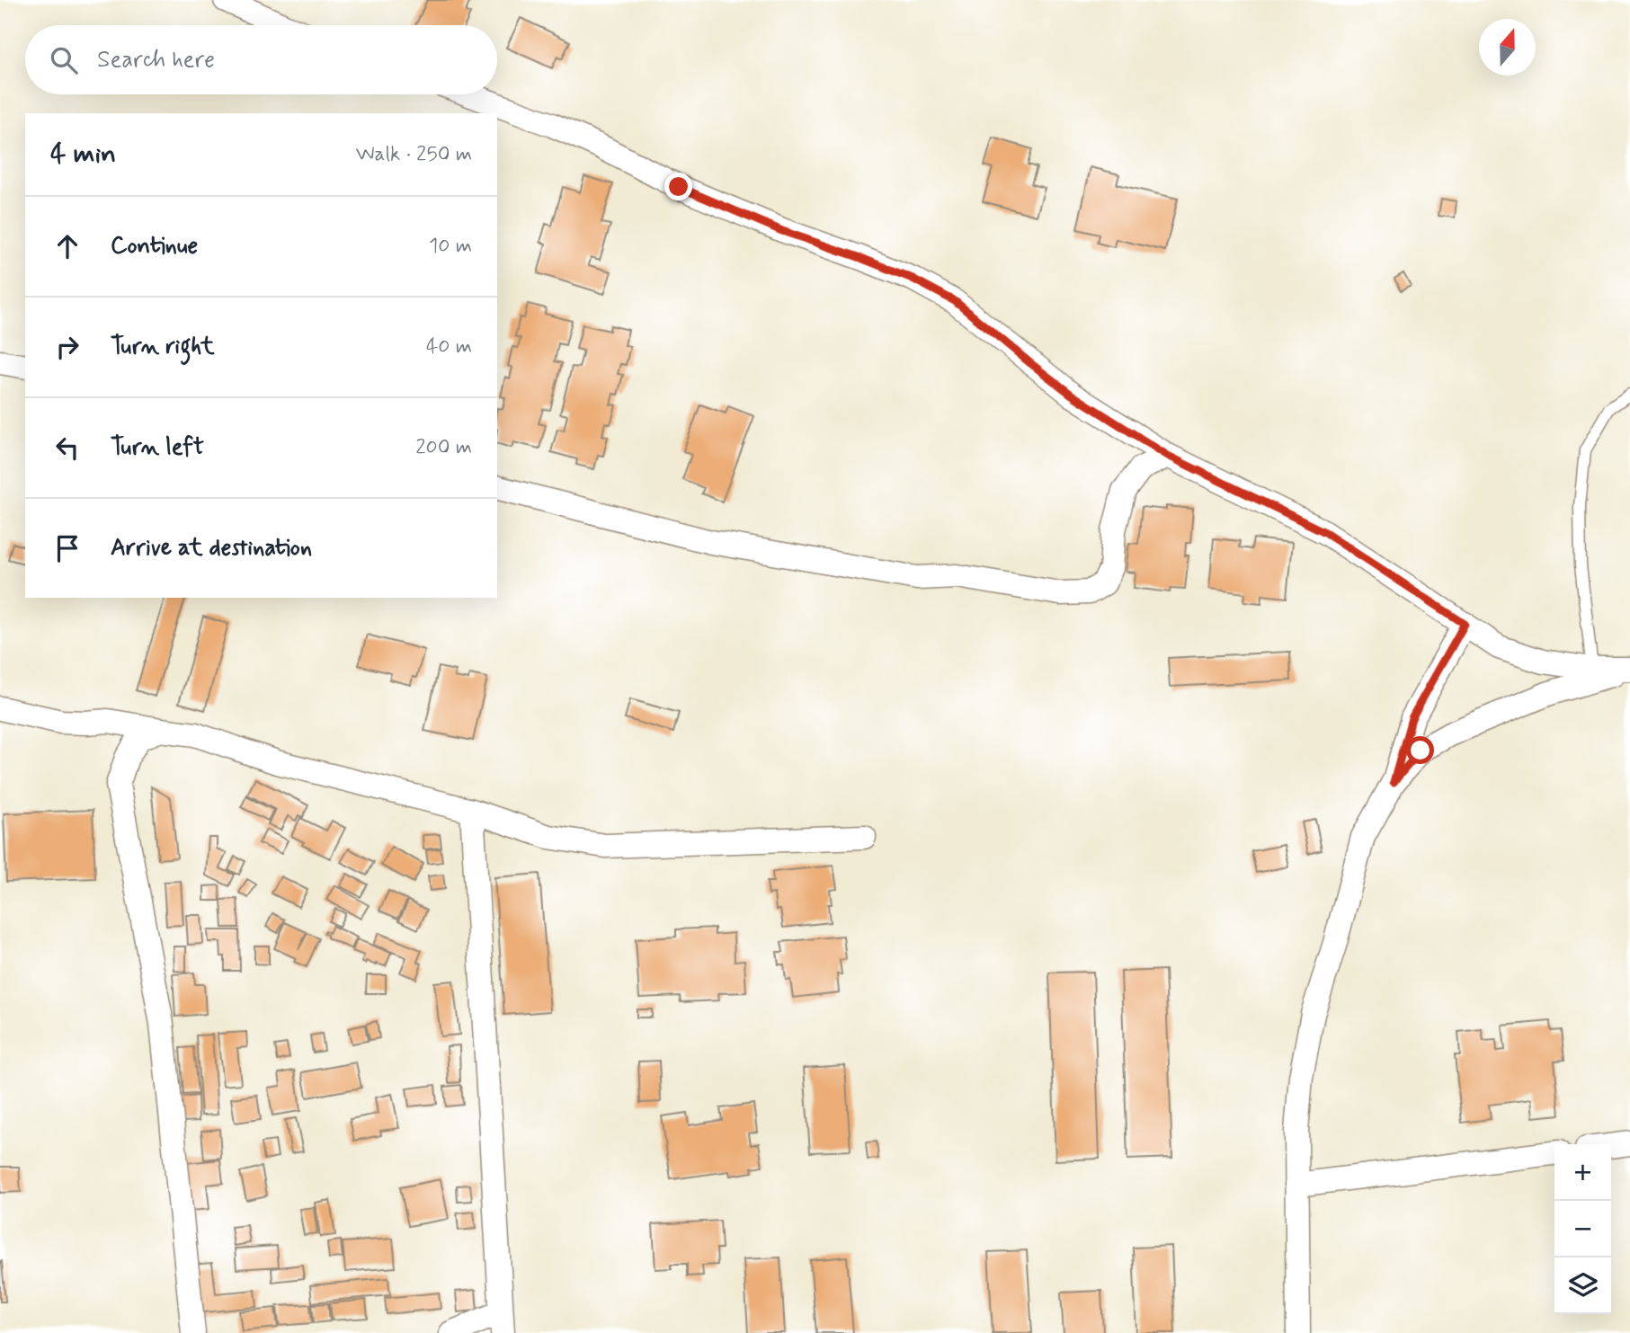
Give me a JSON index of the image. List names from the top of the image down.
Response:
{
  "north": "top",
  "page": {
    "search": "Search here",
    "heading": ["4 min", "Walk · 250 m"],
    "list": [
      ["Continue", "10 m"],
      ["Turn right", "40 m"],
      ["Turn left", "200 m"],
      "Arrive at destination"
    ],
    "map_buttons": ["+", "−"]
  }
}
